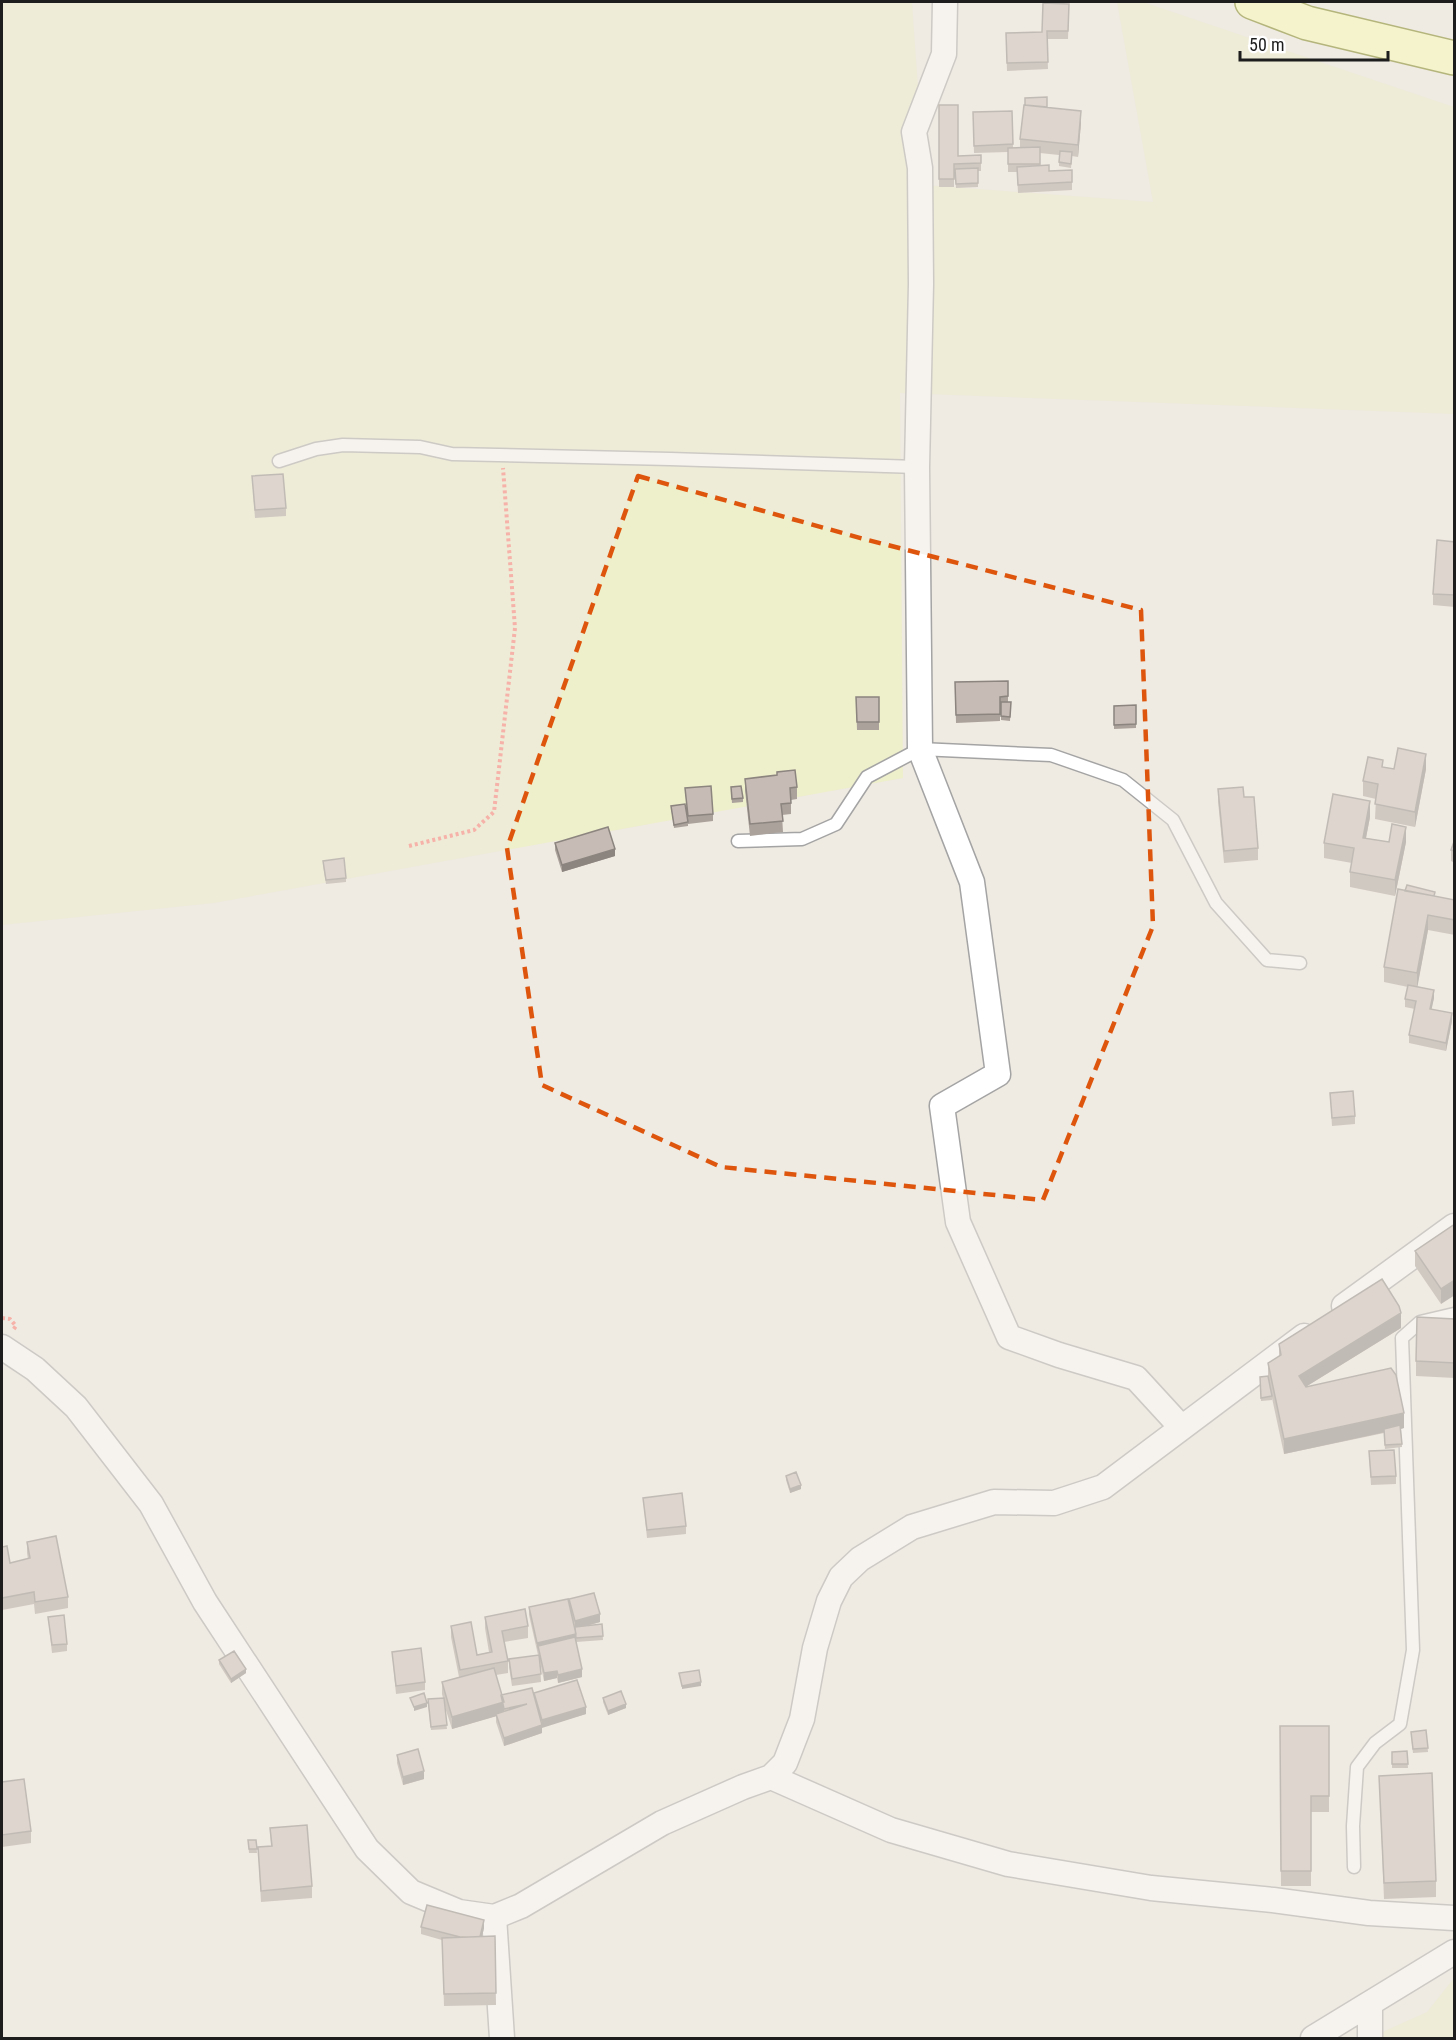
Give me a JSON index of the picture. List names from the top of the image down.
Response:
{
  "scale_bar": "50 m"
}
